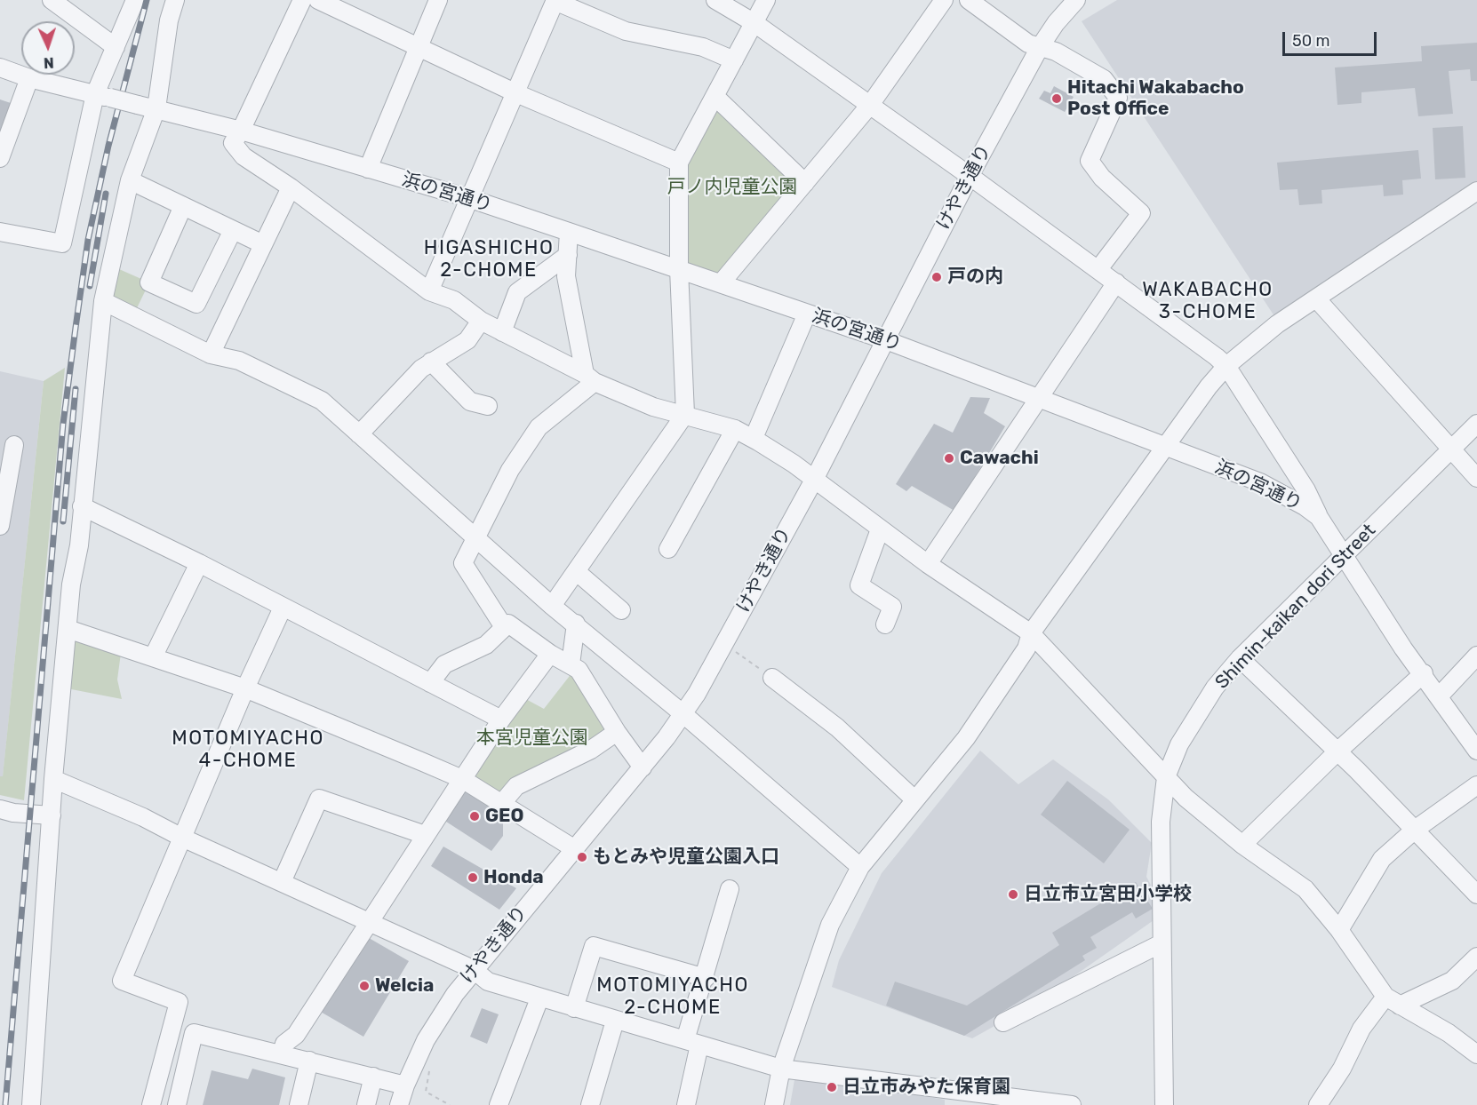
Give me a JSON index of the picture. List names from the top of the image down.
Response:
{
  "streets": {
    "street": ["けやき通り", "浜の宮通り", "Shimin-kaikan dori Street"]
  },
  "crossings": [
    ["けやき通り", "浜の宮通り"],
    ["浜の宮通り", "Shimin-kaikan dori Street"]
  ],
  "districts": [
    "HIGASHICHO 2-CHOME",
    "WAKABACHO 3-CHOME",
    "MOTOMIYACHO 4-CHOME",
    "MOTOMIYACHO 2-CHOME"
  ],
  "parks": ["戸ノ内児童公園", "本宮児童公園"],
  "places": [
    "Hitachi Wakabacho Post Office",
    "戸の内",
    "Cawachi",
    "GEO",
    "もとみや児童公園入口",
    "Honda",
    "日立市立宮田小学校",
    "Welcia",
    "日立市みやた保育園"
  ],
  "scale_bar": "50 m",
  "north": "bottom"
}
